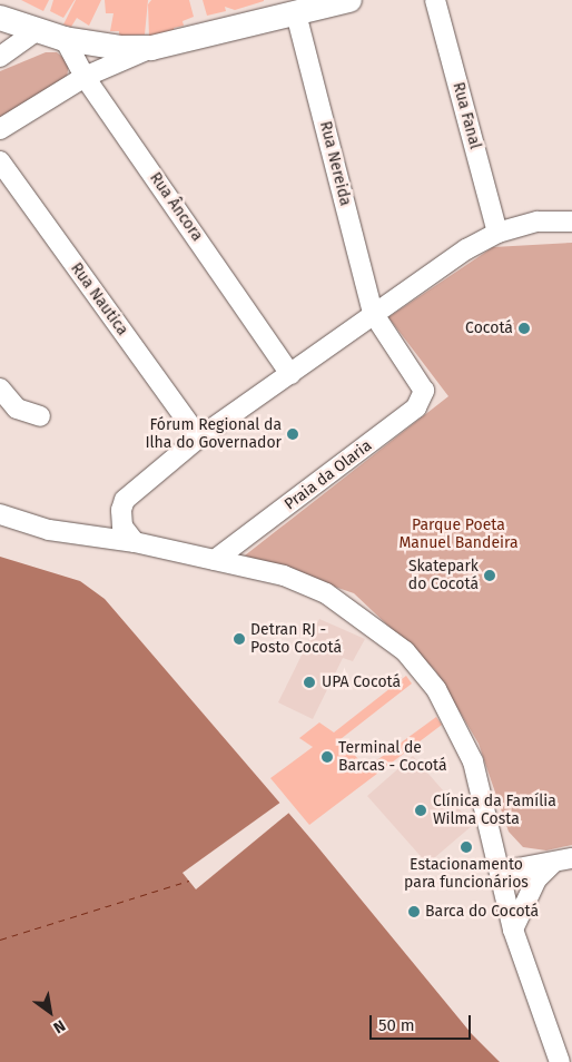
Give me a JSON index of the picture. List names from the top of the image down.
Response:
{
  "streets": {
    "street": [
      "Rua Fanal",
      "Rua Nereida",
      "Rua Âncora",
      "Rua Nautica",
      "Praia da Olaria"
    ]
  },
  "crossings": [
    ["Rua Nereida", "Praia da Olaria"]
  ],
  "parks": ["Parque Poeta Manuel Bandeira"],
  "places": [
    "Cocotá",
    "Fórum Regional da Ilha do Governador",
    "Skatepark do Cocotá",
    "Detran RJ - Posto Cocotá",
    "UPA Cocotá",
    "Terminal de Barcas - Cocotá",
    "Clínica da Família Wilma Costa",
    "Estacionamento para funcionários",
    "Barca do Cocotá"
  ],
  "scale_bar": "50 m",
  "north": "bottom right"
}
